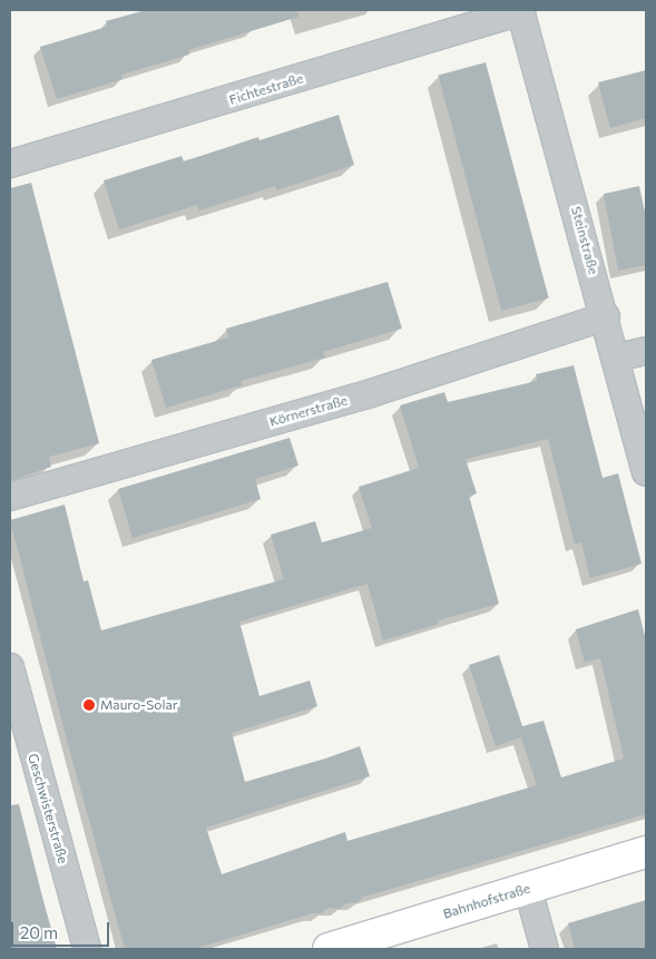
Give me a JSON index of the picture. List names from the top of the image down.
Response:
{
  "streets": {
    "street": [
      "Fichtestraße",
      "Steinstraße",
      "Körnerstraße",
      "Geschwisterstraße",
      "Bahnhofstraße"
    ]
  },
  "crossings": [
    ["Fichtestraße", "Steinstraße"],
    ["Steinstraße", "Körnerstraße"]
  ],
  "places": ["Mauro-Solar"],
  "scale_bar": "20 m"
}
